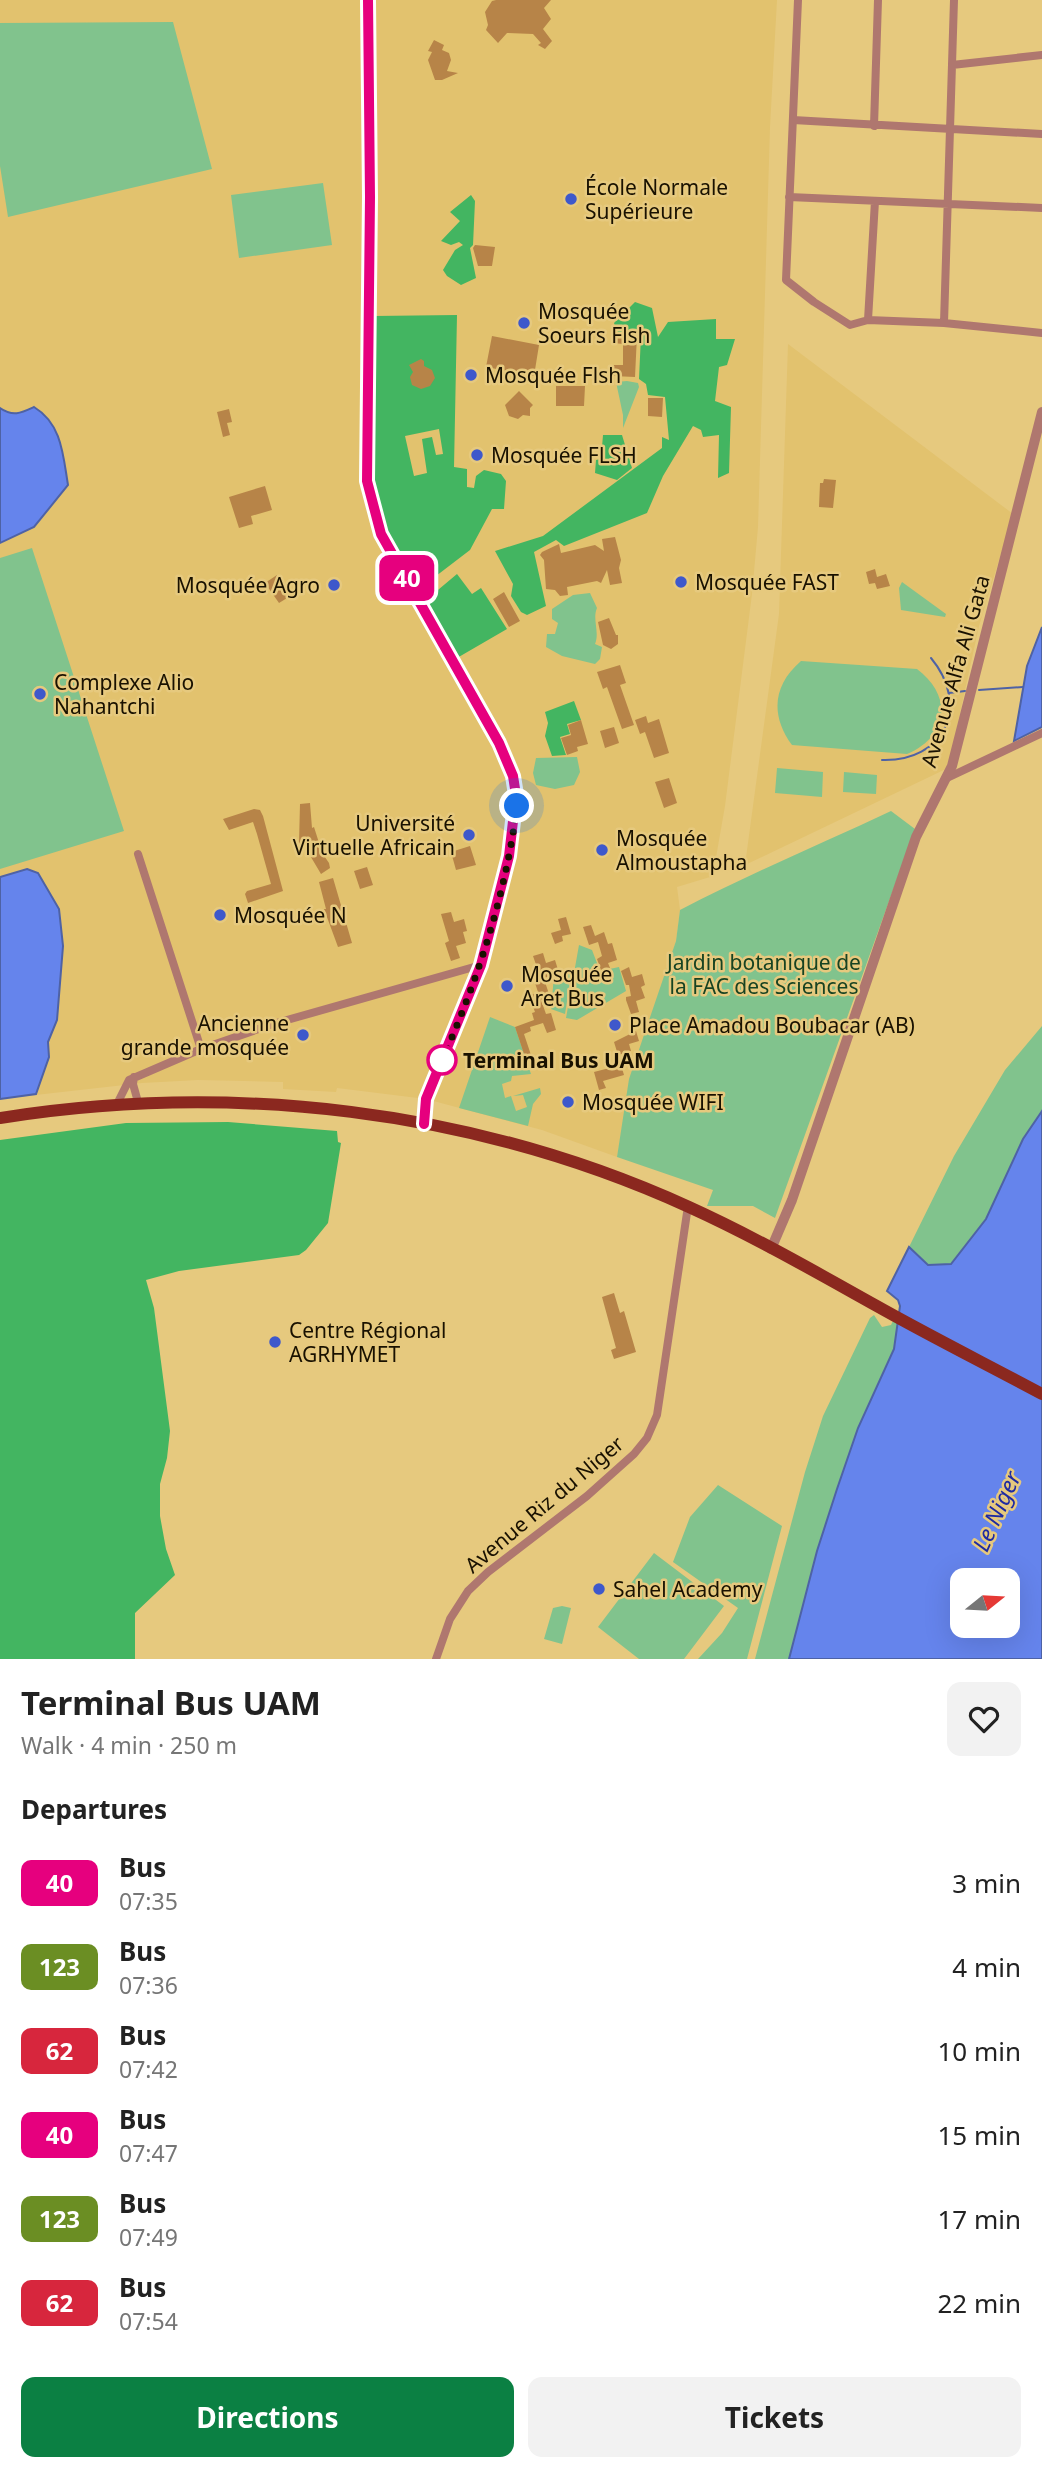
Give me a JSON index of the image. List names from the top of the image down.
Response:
{
  "streets": {
    "street": ["Avenue Alfa Ali Gata", "Avenue Riz du Niger"]
  },
  "water": ["Le Niger"],
  "parks": ["Jardin botanique de la FAC des Sciences"],
  "places": [
    "École Normale Supérieure",
    "Mosquée Soeurs Flsh",
    "Mosquée Flsh",
    "Mosquée FLSH",
    "Mosquée FAST",
    "Mosquée Agro",
    "Complexe Alio Nahantchi",
    "Université Virtuelle Africain",
    "Mosquée Almoustapha",
    "Mosquée N",
    "Mosquée Aret Bus",
    "Place Amadou Boubacar (AB)",
    "Ancienne grande mosquée",
    "Terminal Bus UAM",
    "Mosquée WIFI",
    "Centre Régional AGRHYMET",
    "Sahel Academy"
  ],
  "lines": ["bus line 40"],
  "north": "right",
  "page": {
    "on_map": "40",
    "heading": [
      ["Terminal Bus UAM", "Walk · 4 min · 250 m"],
      "Departures"
    ],
    "list": [
      {
        "mark": "40",
        "name": "Bus",
        "note": "07:35",
        "value": "3 min"
      },
      {
        "mark": "123",
        "name": "Bus",
        "note": "07:36",
        "value": "4 min"
      },
      {
        "mark": "62",
        "name": "Bus",
        "note": "07:42",
        "value": "10 min"
      },
      {
        "mark": "40",
        "name": "Bus",
        "note": "07:47",
        "value": "15 min"
      },
      {
        "mark": "123",
        "name": "Bus",
        "note": "07:49",
        "value": "17 min"
      },
      {
        "mark": "62",
        "name": "Bus",
        "note": "07:54",
        "value": "22 min"
      }
    ],
    "buttons": ["Directions", "Tickets"]
  }
}
